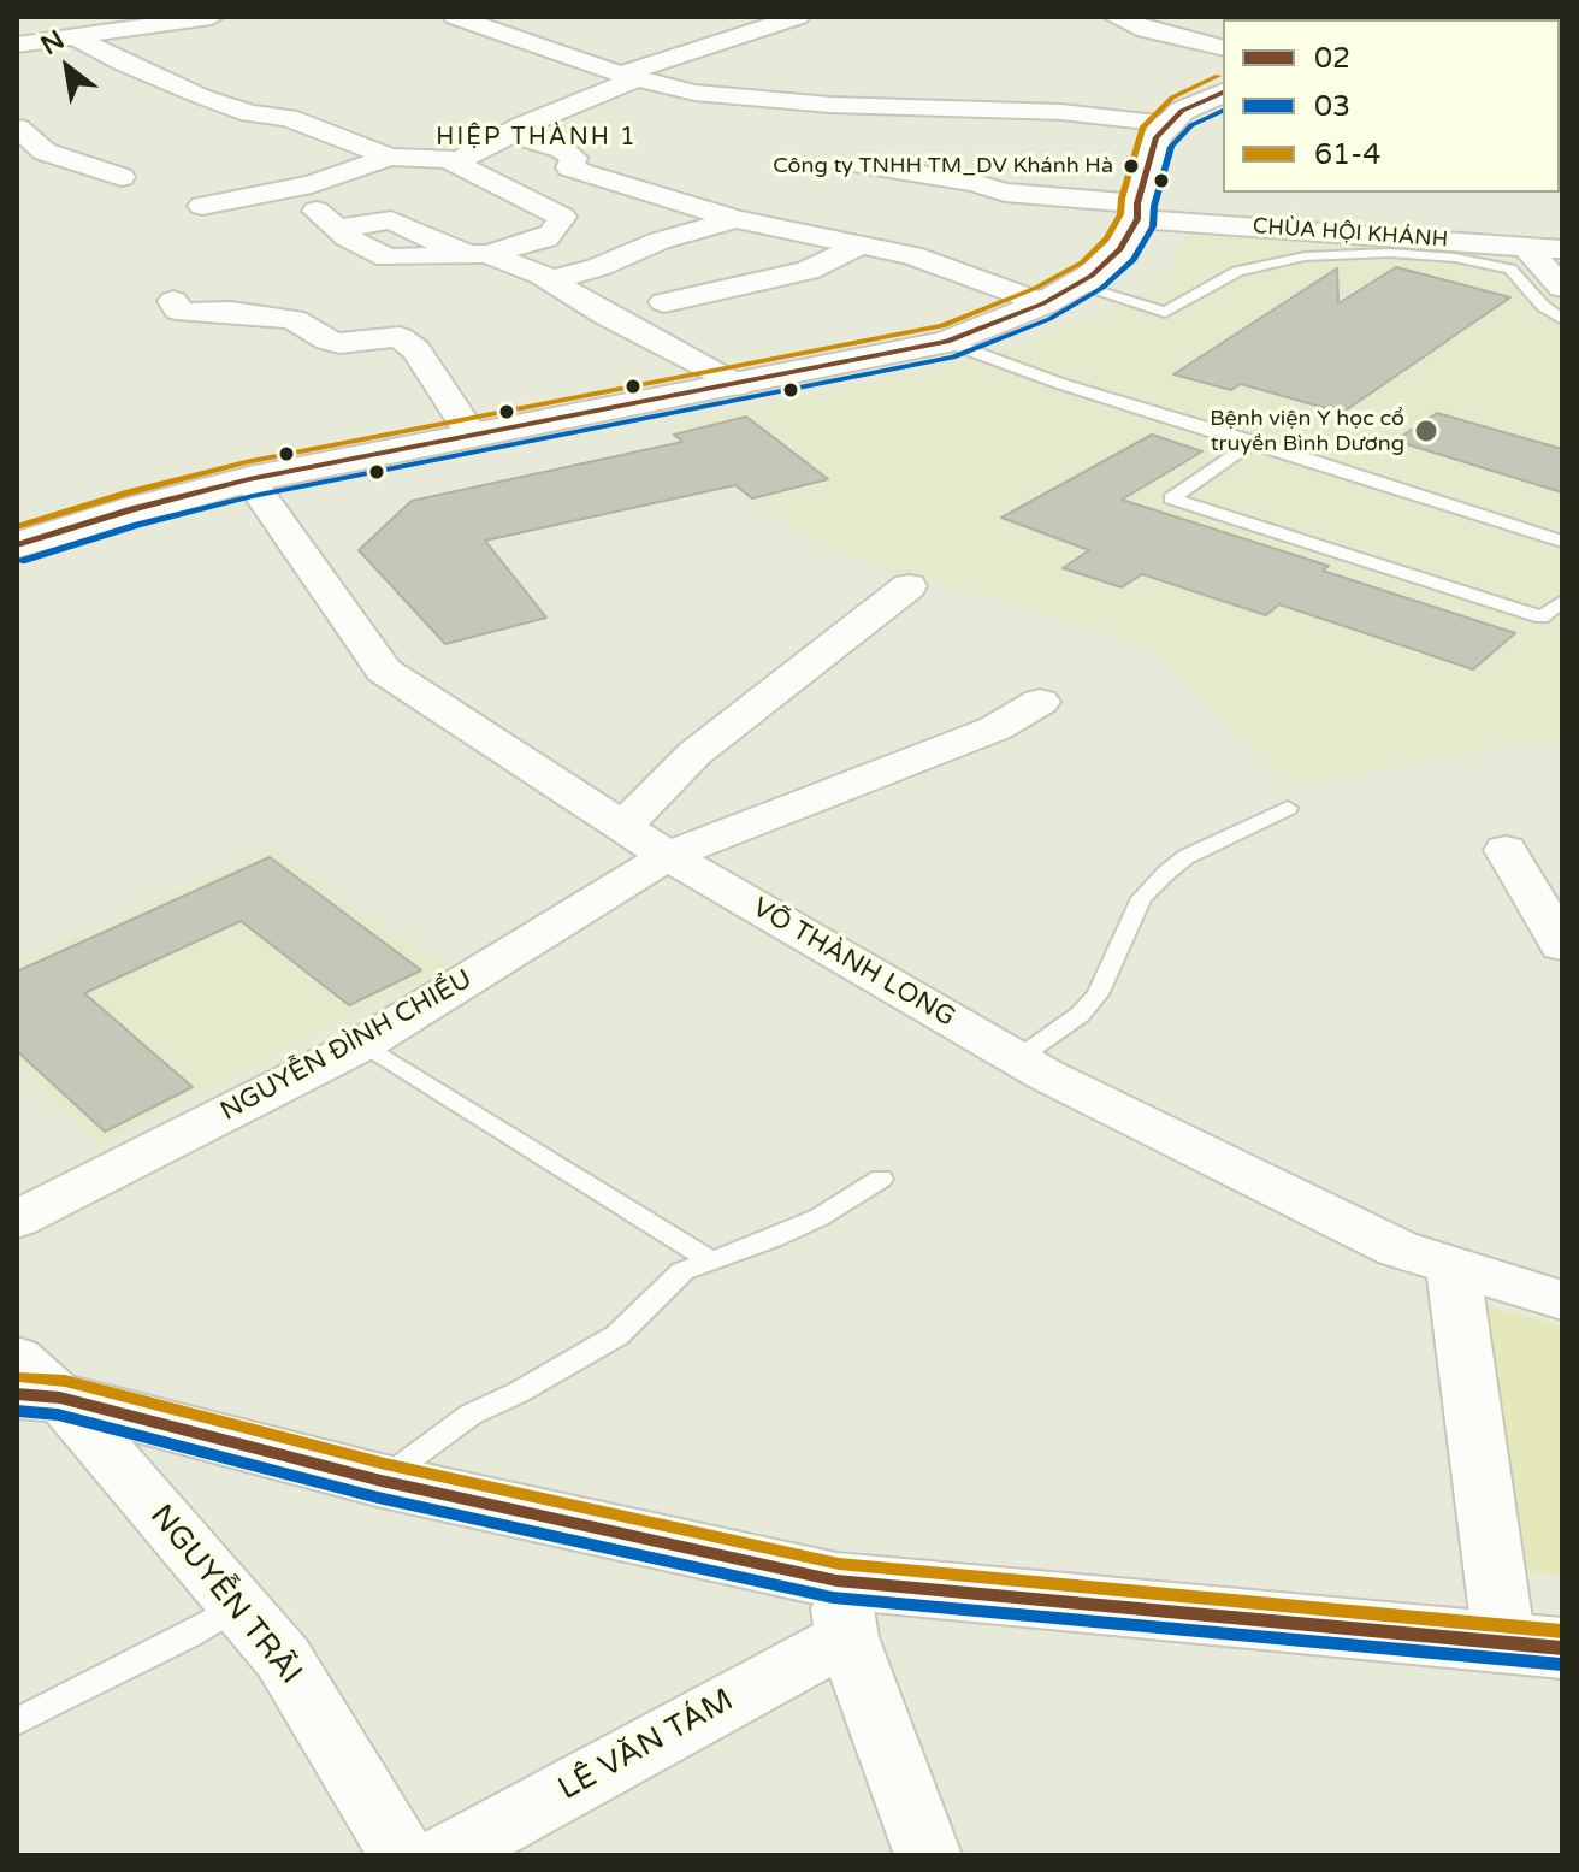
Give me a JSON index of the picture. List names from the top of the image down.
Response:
{
  "streets": {
    "street": [
      "CHÙA HỘI KHÁNH",
      "VÕ THÀNH LONG",
      "NGUYỄN ĐÌNH CHIỂU",
      "NGUYỄN TRÃI",
      "LÊ VĂN TÁM"
    ]
  },
  "crossings": [
    ["VÕ THÀNH LONG", "NGUYỄN ĐÌNH CHIỂU"]
  ],
  "districts": ["HIỆP THÀNH 1"],
  "places": ["Công ty TNHH TM_DV Khánh Hà", "Bệnh viện Y học cổ truyền Bình Dương"],
  "lines": ["transit line 61-4", "transit line 02", "transit line 03"],
  "legend": ["02", "03", "61-4"],
  "north": "top left"
}
